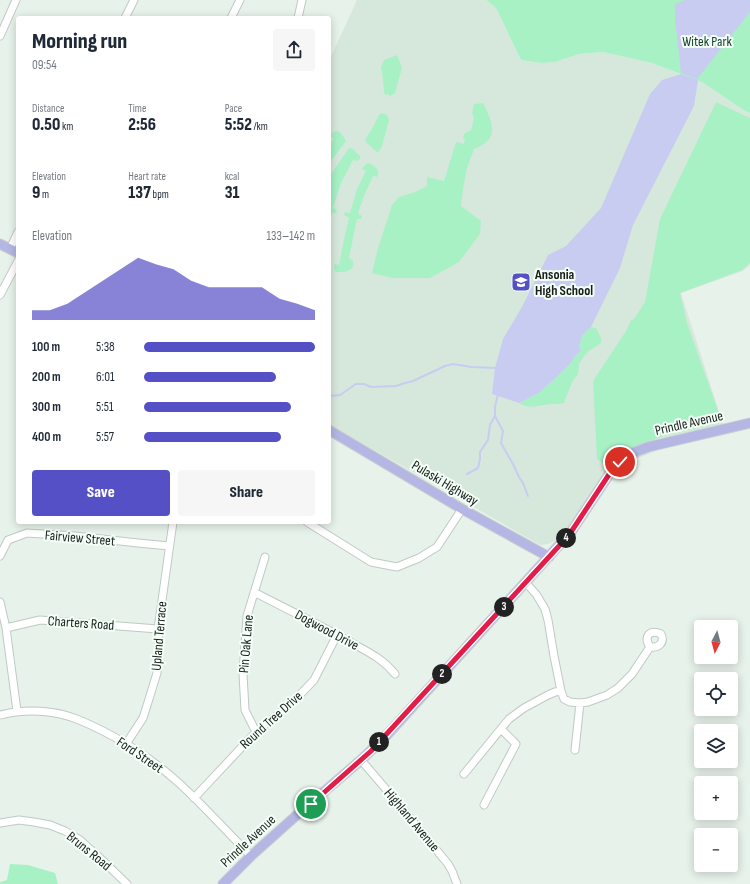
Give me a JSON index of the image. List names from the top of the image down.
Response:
{
  "streets": {
    "main road": ["Prindle Avenue", "Pulaski Highway"],
    "street": [
      "Fairview Street",
      "Charters Road",
      "Dogwood Drive",
      "Upland Terrace",
      "Pin Oak Lane",
      "Round Tree Drive",
      "Ford Street",
      "Highland Avenue",
      "Bruns Road"
    ]
  },
  "crossings": [
    ["Prindle Avenue", "Pulaski Highway"],
    ["Prindle Avenue", "Ford Street"],
    ["Prindle Avenue", "Highland Avenue"],
    ["Fairview Street", "Upland Terrace"],
    ["Charters Road", "Upland Terrace"],
    ["Dogwood Drive", "Pin Oak Lane"],
    ["Dogwood Drive", "Round Tree Drive"],
    ["Upland Terrace", "Ford Street"],
    ["Pin Oak Lane", "Round Tree Drive"],
    ["Round Tree Drive", "Ford Street"]
  ],
  "parks": ["Witek Park"],
  "places": {
    "school or university": ["Ansonia High School"]
  },
  "north": "bottom",
  "page": {
    "heading": ["Morning run", "09:54"],
    "stats": [
      ["Distance", "0.50 km"],
      ["Time", "2:56"],
      ["Pace", "5:52 /km"],
      ["Elevation", "9 m"],
      ["Heart rate", "137 bpm"],
      ["kcal", "31"]
    ],
    "chart": ["Elevation", "133–142 m"],
    "list": [
      {
        "name": "100 m",
        "note": "5:38"
      },
      {
        "name": "200 m",
        "note": "6:01"
      },
      {
        "name": "300 m",
        "note": "5:51"
      },
      {
        "name": "400 m",
        "note": "5:57"
      }
    ],
    "buttons": ["Save", "Share"],
    "pins": [
      "4",
      "3",
      "2",
      "1"
    ],
    "map_buttons": ["+", "−"]
  }
}
